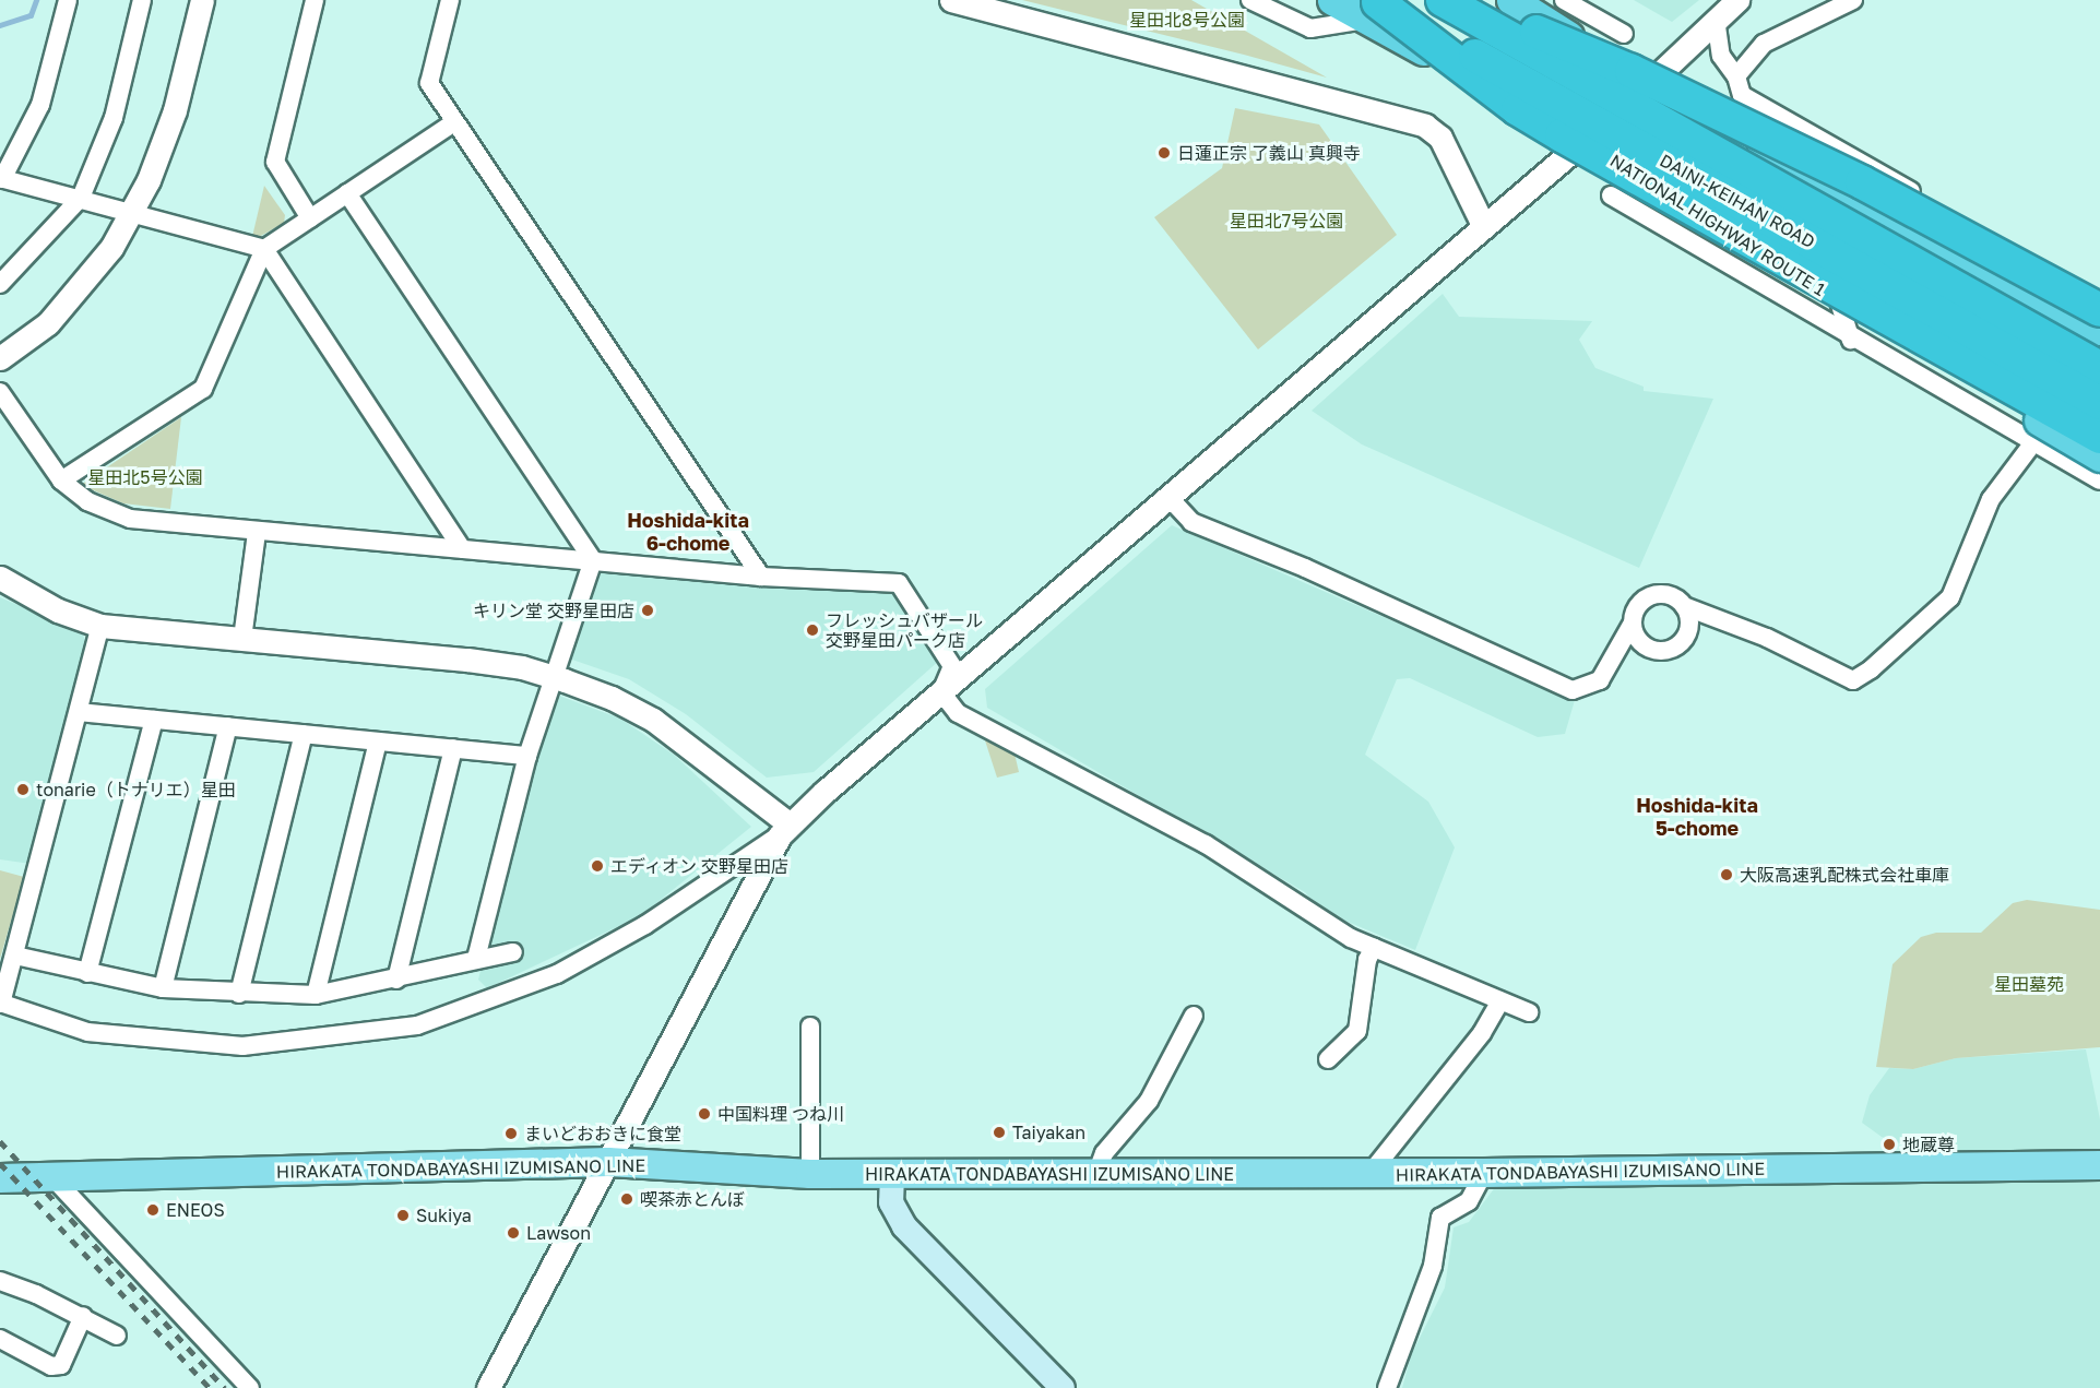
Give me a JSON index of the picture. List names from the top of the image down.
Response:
{
  "streets": {
    "highway": ["DAINI-KEIHAN ROAD", "NATIONAL HIGHWAY ROUTE 1"],
    "main road": ["HIRAKATA TONDABAYASHI IZUMISANO LINE"]
  },
  "crossings": [
    ["DAINI-KEIHAN ROAD", "NATIONAL HIGHWAY ROUTE 1"]
  ],
  "districts": ["Hoshida-kita 6-chome", "Hoshida-kita 5-chome"],
  "parks": [
    "星田北8号公園",
    "星田北7号公園",
    "星田北5号公園",
    "星田墓苑"
  ],
  "places": [
    "日蓮正宗 了義山 真興寺",
    "キリン堂 交野星田店",
    "フレッシュバザール 交野星田パーク店",
    "tonarie（トナリエ）星田",
    "エディオン 交野星田店",
    "大阪高速乳配株式会社車庫",
    "中国料理 つね川",
    "Taiyakan",
    "まいどおおきに食堂",
    "地蔵尊",
    "喫茶赤とんぼ",
    "ENEOS",
    "Sukiya",
    "Lawson"
  ]
}
